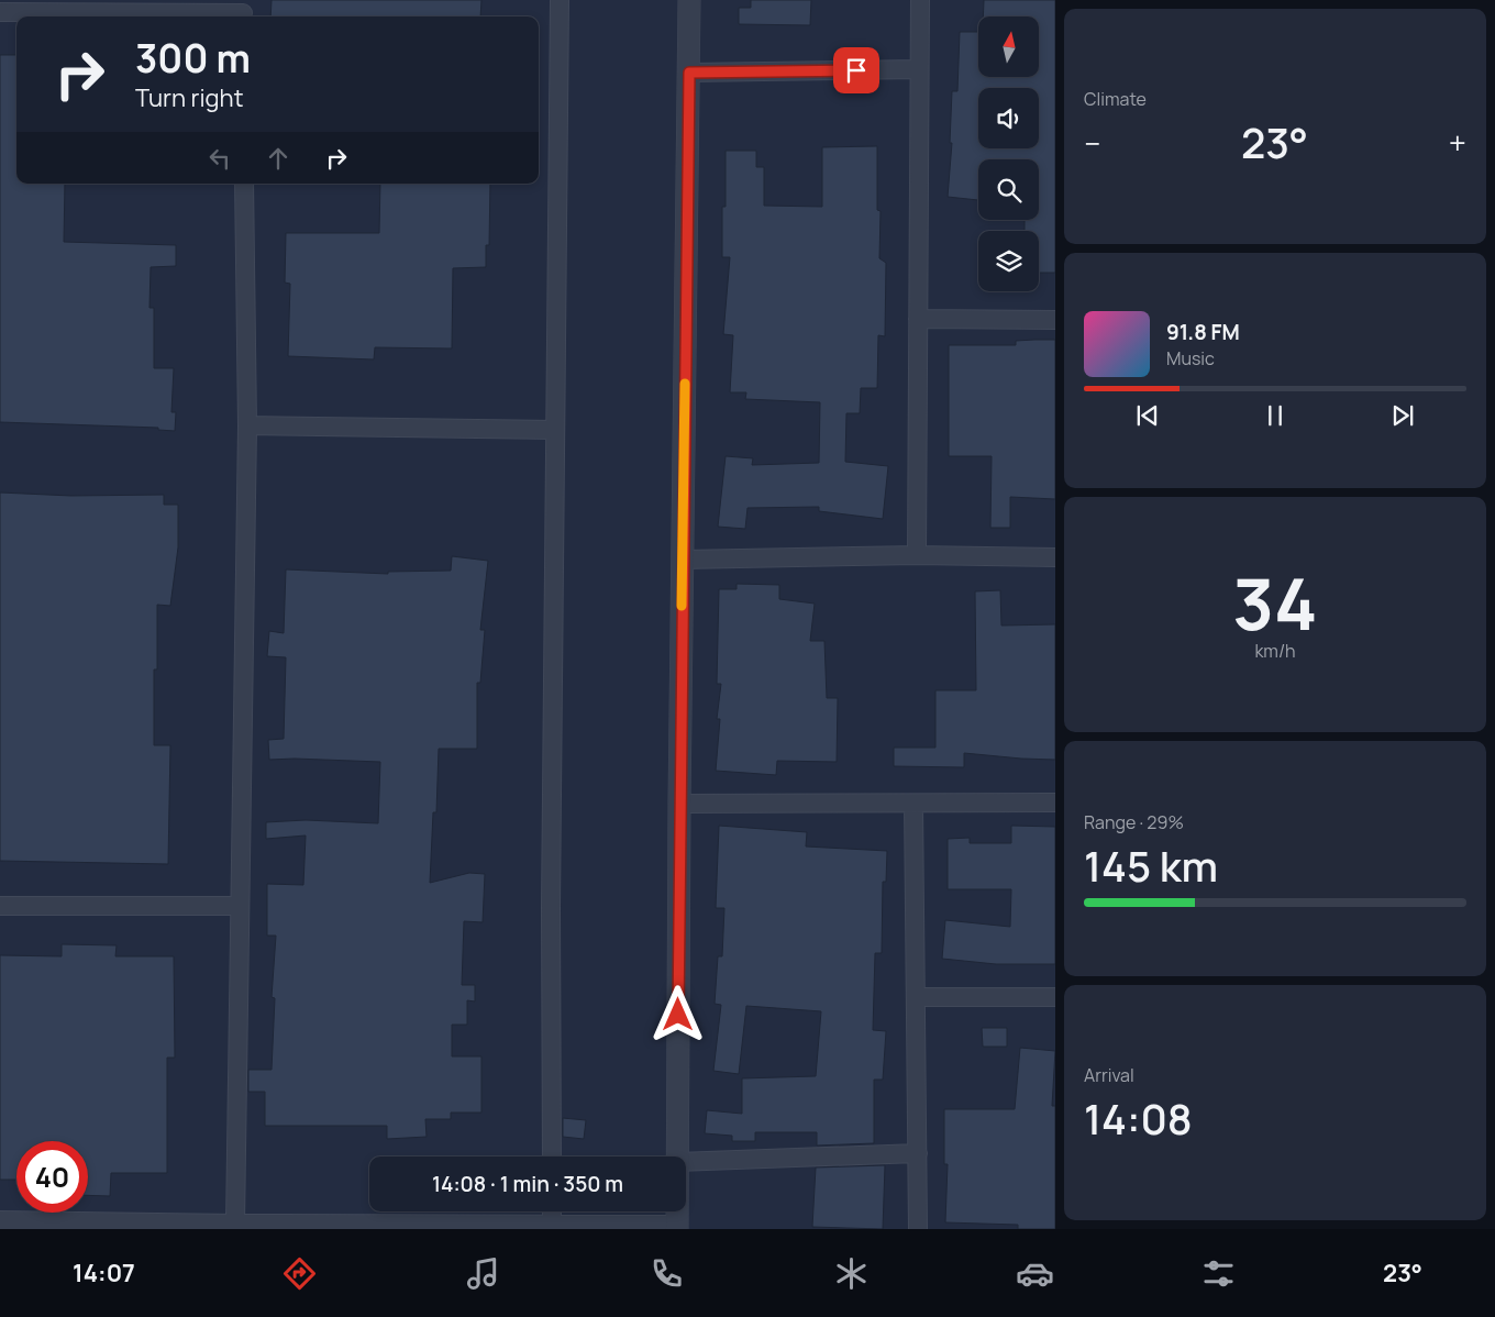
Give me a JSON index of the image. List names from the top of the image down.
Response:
{
  "north": "top",
  "page": {
    "tile": [
      "Climate",
      ["34", "km/h"],
      ["Range · 29%", "145 km"],
      ["Arrival", "14:08"]
    ],
    "turn": ["300 m", "Turn right"],
    "heat": ["−", "23°", "+"],
    "song": ["91.8 FM", "Music"],
    "limit": "40",
    "trip": "14:08 · 1 min · 350 m",
    "tabs": ["14:07", "23°"]
  }
}
